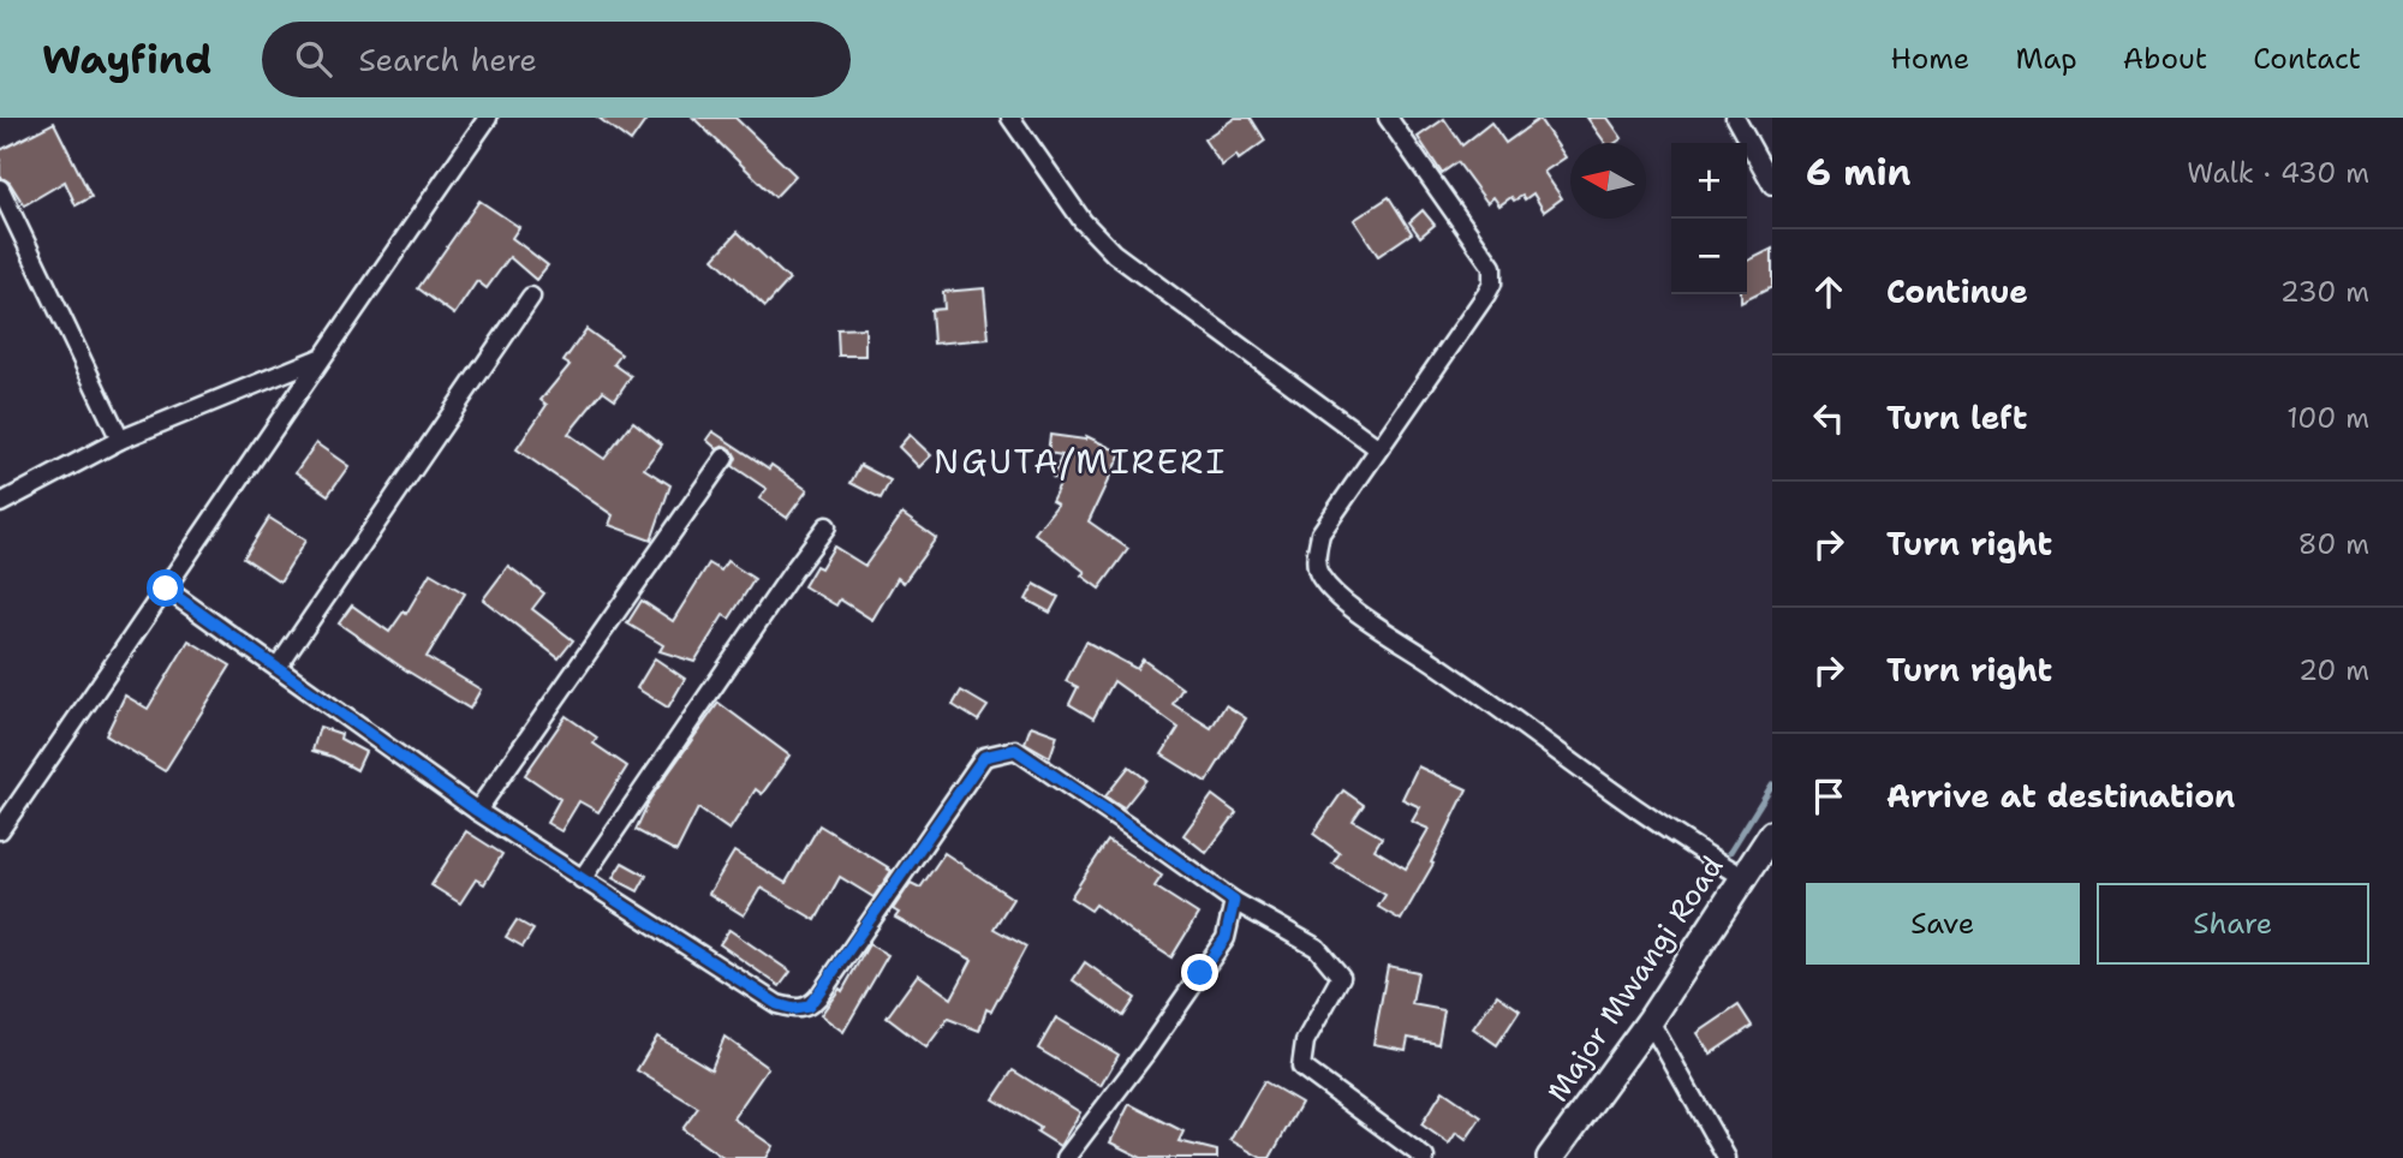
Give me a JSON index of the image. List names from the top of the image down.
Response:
{
  "streets": {
    "street": ["Major Mwangi Road"]
  },
  "districts": ["NGUTA/MIRERI"],
  "north": "left",
  "page": {
    "header": "Wayfind",
    "search": "Search here",
    "nav": [
      "Home",
      "Map",
      "About",
      "Contact"
    ],
    "heading": ["6 min", "Walk · 430 m"],
    "map_buttons": ["+", "−"],
    "list": [
      ["Continue", "230 m"],
      ["Turn left", "100 m"],
      ["Turn right", "80 m"],
      ["Turn right", "20 m"],
      "Arrive at destination"
    ],
    "buttons": ["Save", "Share"]
  }
}
